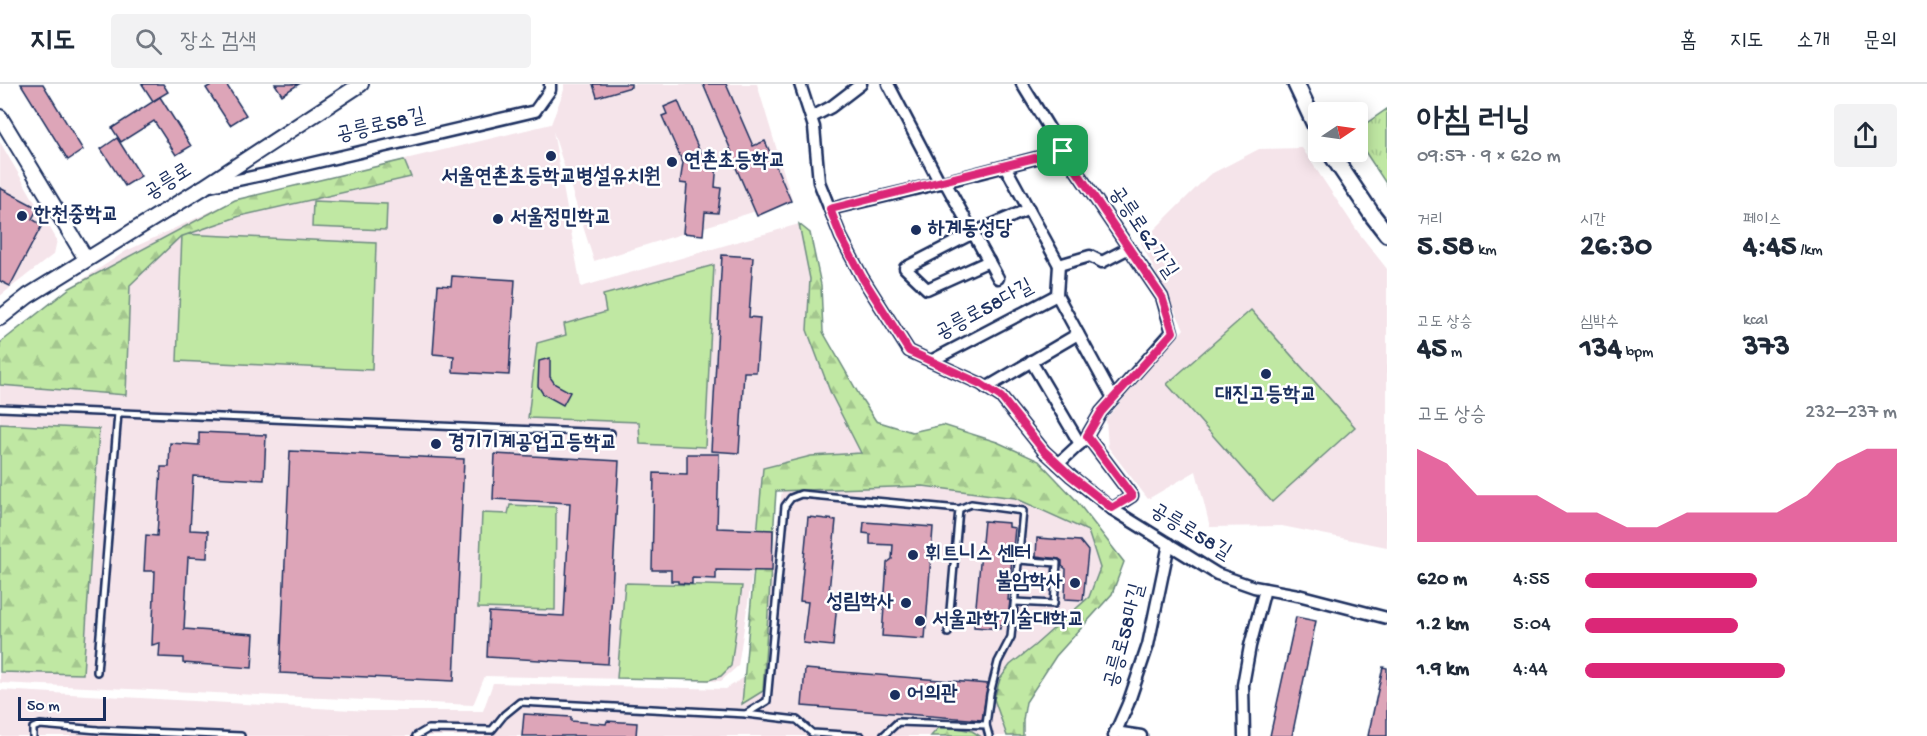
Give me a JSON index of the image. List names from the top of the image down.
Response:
{
  "streets": {
    "street": [
      "공릉로58길",
      "공릉로",
      "공릉로62가길",
      "공릉로58다길",
      "공릉로58마길"
    ]
  },
  "crossings": [
    ["공릉로58길", "공릉로"],
    ["공릉로58길", "공릉로62가길"],
    ["공릉로58길", "공릉로58다길"],
    ["공릉로58길", "공릉로58마길"],
    ["공릉로62가길", "공릉로58다길"]
  ],
  "places": [
    "서울연촌초등학교병설유치원",
    "연촌초등학교",
    "한천중학교",
    "서울정민학교",
    "하계동성당",
    "대진고등학교",
    "경기기계공업고등학교",
    "휘트니스 센터",
    "불암학사",
    "성림학사",
    "서울과학기술대학교",
    "어의관"
  ],
  "scale_bar": "50 m",
  "north": "right",
  "page": {
    "header": "지도",
    "search": "장소 검색",
    "nav": [
      "홈",
      "지도",
      "소개",
      "문의"
    ],
    "heading": ["아침 러닝", "09:57 · 9 × 620 m"],
    "stats": [
      ["거리", "5.58 km"],
      ["시간", "26:30"],
      ["페이스", "4:45 /km"],
      ["고도 상승", "45 m"],
      ["심박수", "134 bpm"],
      ["kcal", "373"]
    ],
    "chart": ["고도 상승", "232–237 m"],
    "list": [
      {
        "name": "620 m",
        "note": "4:55"
      },
      {
        "name": "1.2 km",
        "note": "5:04"
      },
      {
        "name": "1.9 km",
        "note": "4:44"
      }
    ],
    "scale": "50 m"
  }
}
